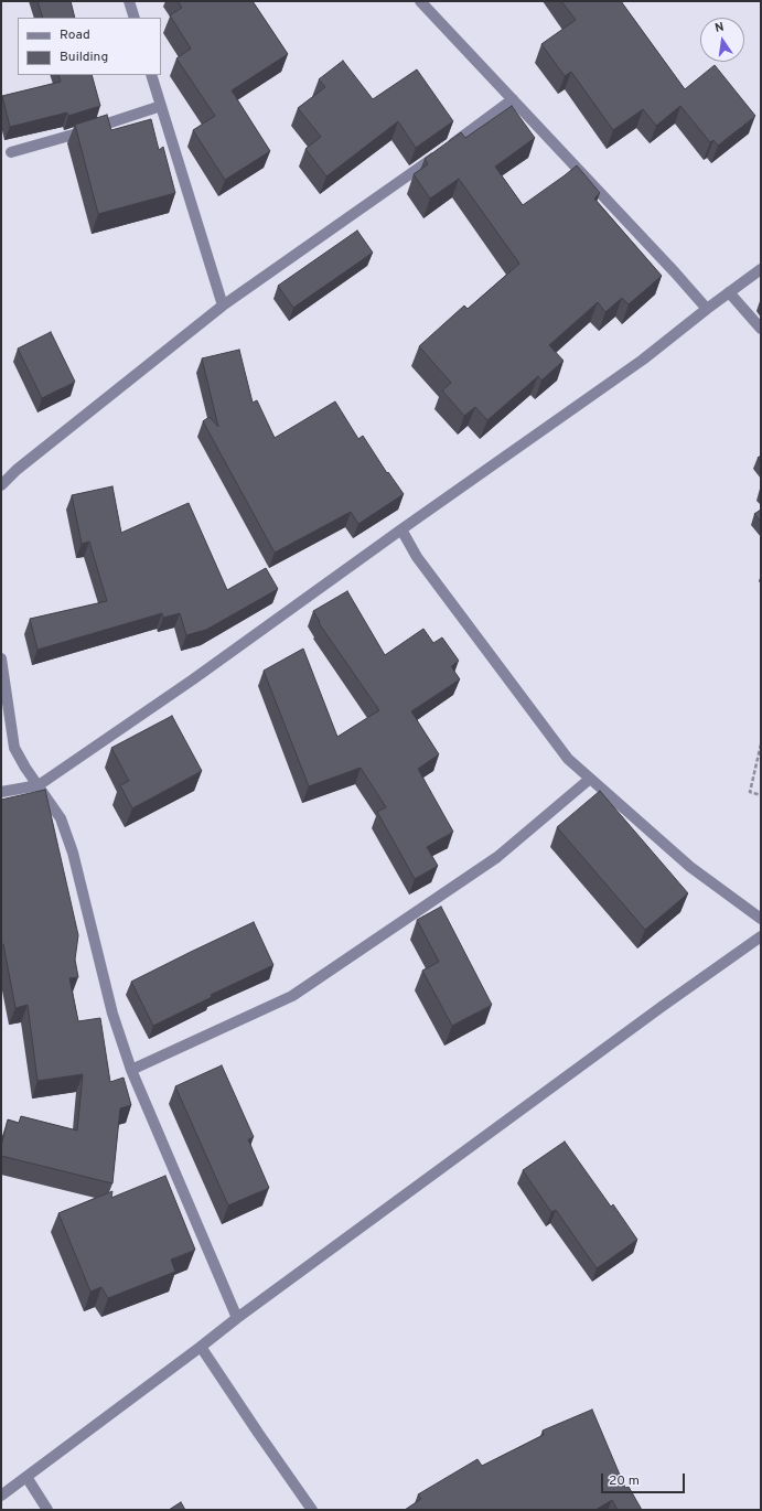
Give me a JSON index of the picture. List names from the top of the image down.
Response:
{
  "legend": ["Road", "Building"],
  "scale_bar": "20 m",
  "north": "top"
}
